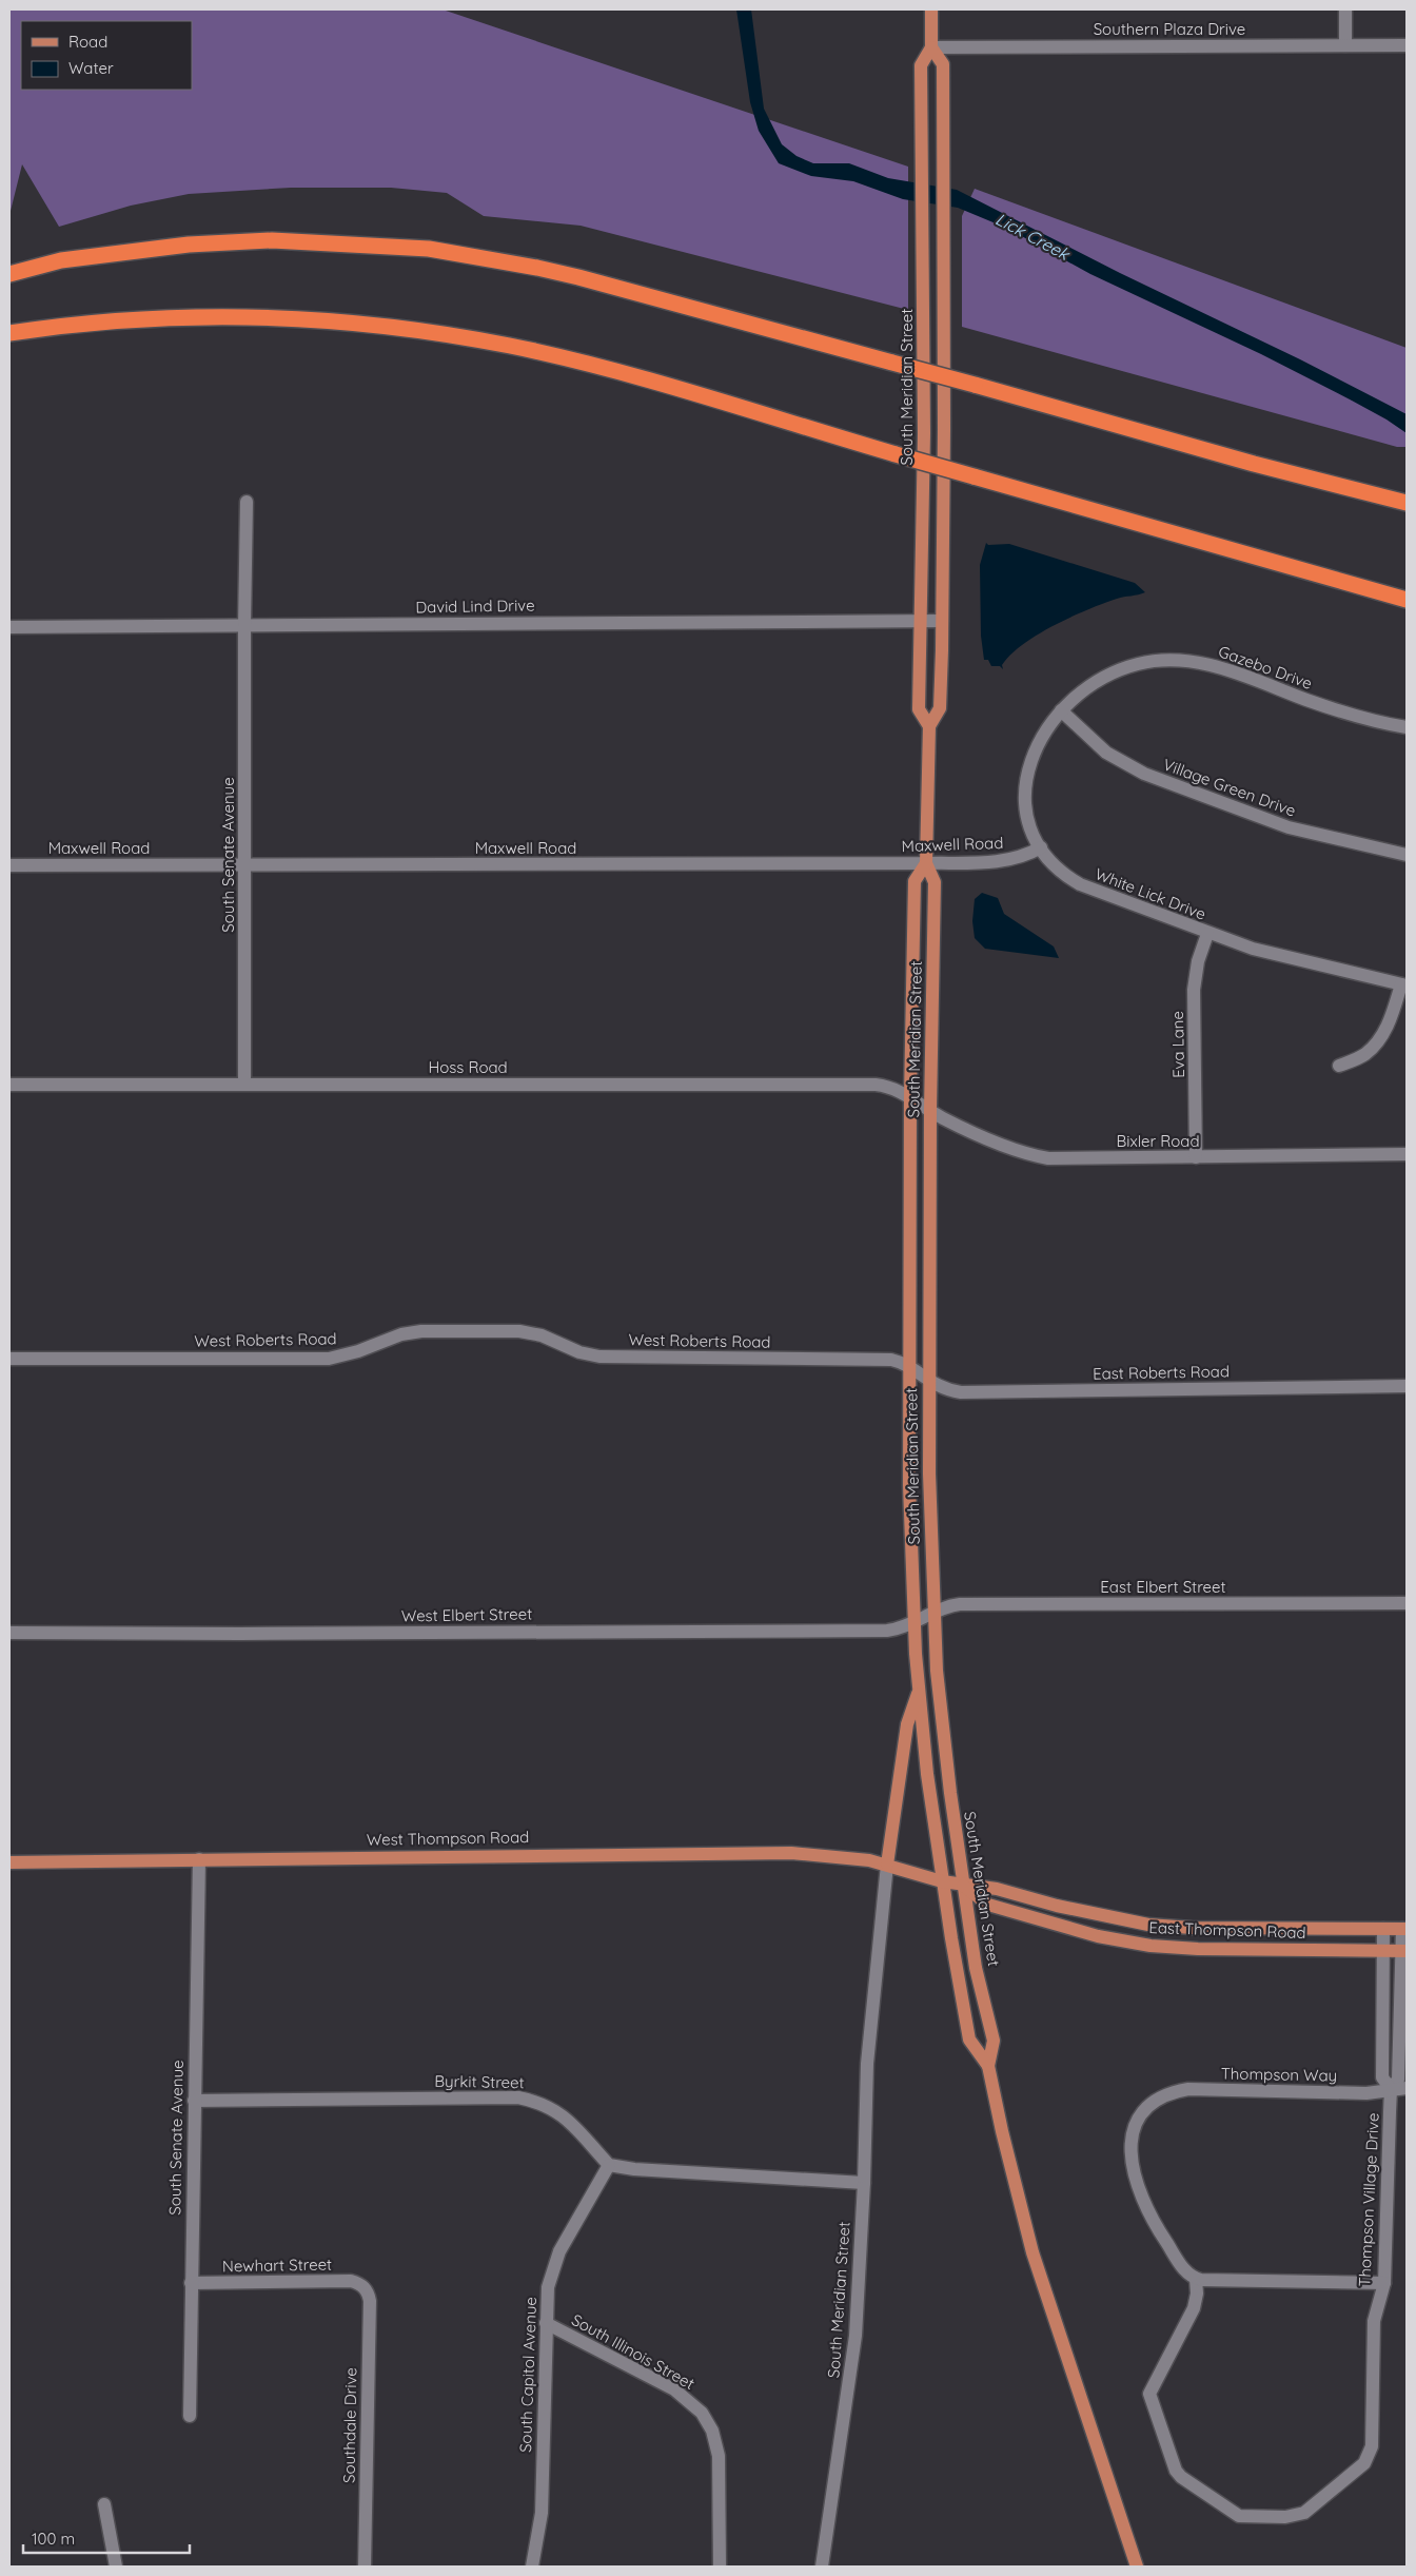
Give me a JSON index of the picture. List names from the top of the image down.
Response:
{
  "streets": {
    "main road": ["South Meridian Street", "West Thompson Road", "East Thompson Road"],
    "street": [
      "Southern Plaza Drive",
      "David Lind Drive",
      "Gazebo Drive",
      "Village Green Drive",
      "Maxwell Road",
      "South Senate Avenue",
      "White Lick Drive",
      "Eva Lane",
      "Hoss Road",
      "Bixler Road",
      "West Roberts Road",
      "East Roberts Road",
      "East Elbert Street",
      "West Elbert Street",
      "Thompson Way",
      "Byrkit Street",
      "Thompson Village Drive",
      "Newhart Street",
      "South Illinois Street",
      "South Capitol Avenue",
      "Southdale Drive"
    ]
  },
  "crossings": [
    ["Southern Plaza Drive", "South Meridian Street"],
    ["South Meridian Street", "David Lind Drive"],
    ["South Meridian Street", "Maxwell Road"],
    ["South Meridian Street", "Hoss Road"],
    ["South Meridian Street", "Bixler Road"],
    ["South Meridian Street", "West Roberts Road"],
    ["South Meridian Street", "East Roberts Road"],
    ["South Meridian Street", "East Elbert Street"],
    ["South Meridian Street", "West Elbert Street"],
    ["South Meridian Street", "West Thompson Road"],
    ["South Meridian Street", "East Thompson Road"],
    ["David Lind Drive", "South Senate Avenue"],
    ["Gazebo Drive", "Village Green Drive"],
    ["Gazebo Drive", "White Lick Drive"],
    ["Village Green Drive", "White Lick Drive"],
    ["Maxwell Road", "South Senate Avenue"],
    ["Maxwell Road", "White Lick Drive"],
    ["South Senate Avenue", "Hoss Road"],
    ["South Senate Avenue", "West Thompson Road"],
    ["South Senate Avenue", "Byrkit Street"],
    ["South Senate Avenue", "Newhart Street"],
    ["White Lick Drive", "Eva Lane"],
    ["Eva Lane", "Bixler Road"],
    ["Hoss Road", "Bixler Road"],
    ["West Roberts Road", "East Roberts Road"],
    ["East Elbert Street", "West Elbert Street"],
    ["West Thompson Road", "East Thompson Road"],
    ["East Thompson Road", "Thompson Village Drive"],
    ["Thompson Way", "Thompson Village Drive"],
    ["Byrkit Street", "South Capitol Avenue"],
    ["Newhart Street", "Southdale Drive"],
    ["South Illinois Street", "South Capitol Avenue"]
  ],
  "water": ["Lick Creek"],
  "legend": ["Road", "Water"],
  "scale_bar": "100 m"
}
